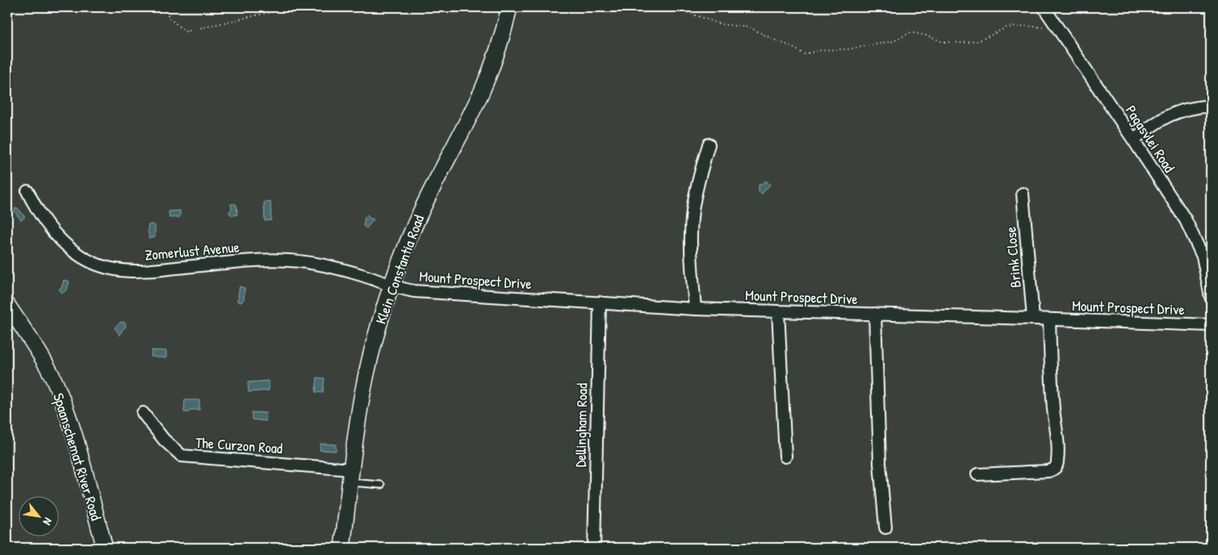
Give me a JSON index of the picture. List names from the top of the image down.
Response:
{
  "streets": {
    "street": [
      "Pagasvlei Road",
      "Zomerlust Avenue",
      "Brink Close",
      "Klein Constantia Road",
      "Mount Prospect Drive",
      "Dellingham Road",
      "The Curzon Road",
      "Spaanschemat River Road"
    ]
  },
  "crossings": [
    ["Zomerlust Avenue", "Klein Constantia Road"],
    ["Zomerlust Avenue", "Mount Prospect Drive"],
    ["Brink Close", "Mount Prospect Drive"],
    ["Klein Constantia Road", "Mount Prospect Drive"],
    ["Klein Constantia Road", "The Curzon Road"],
    ["Mount Prospect Drive", "Dellingham Road"]
  ],
  "north": "bottom right"
}
